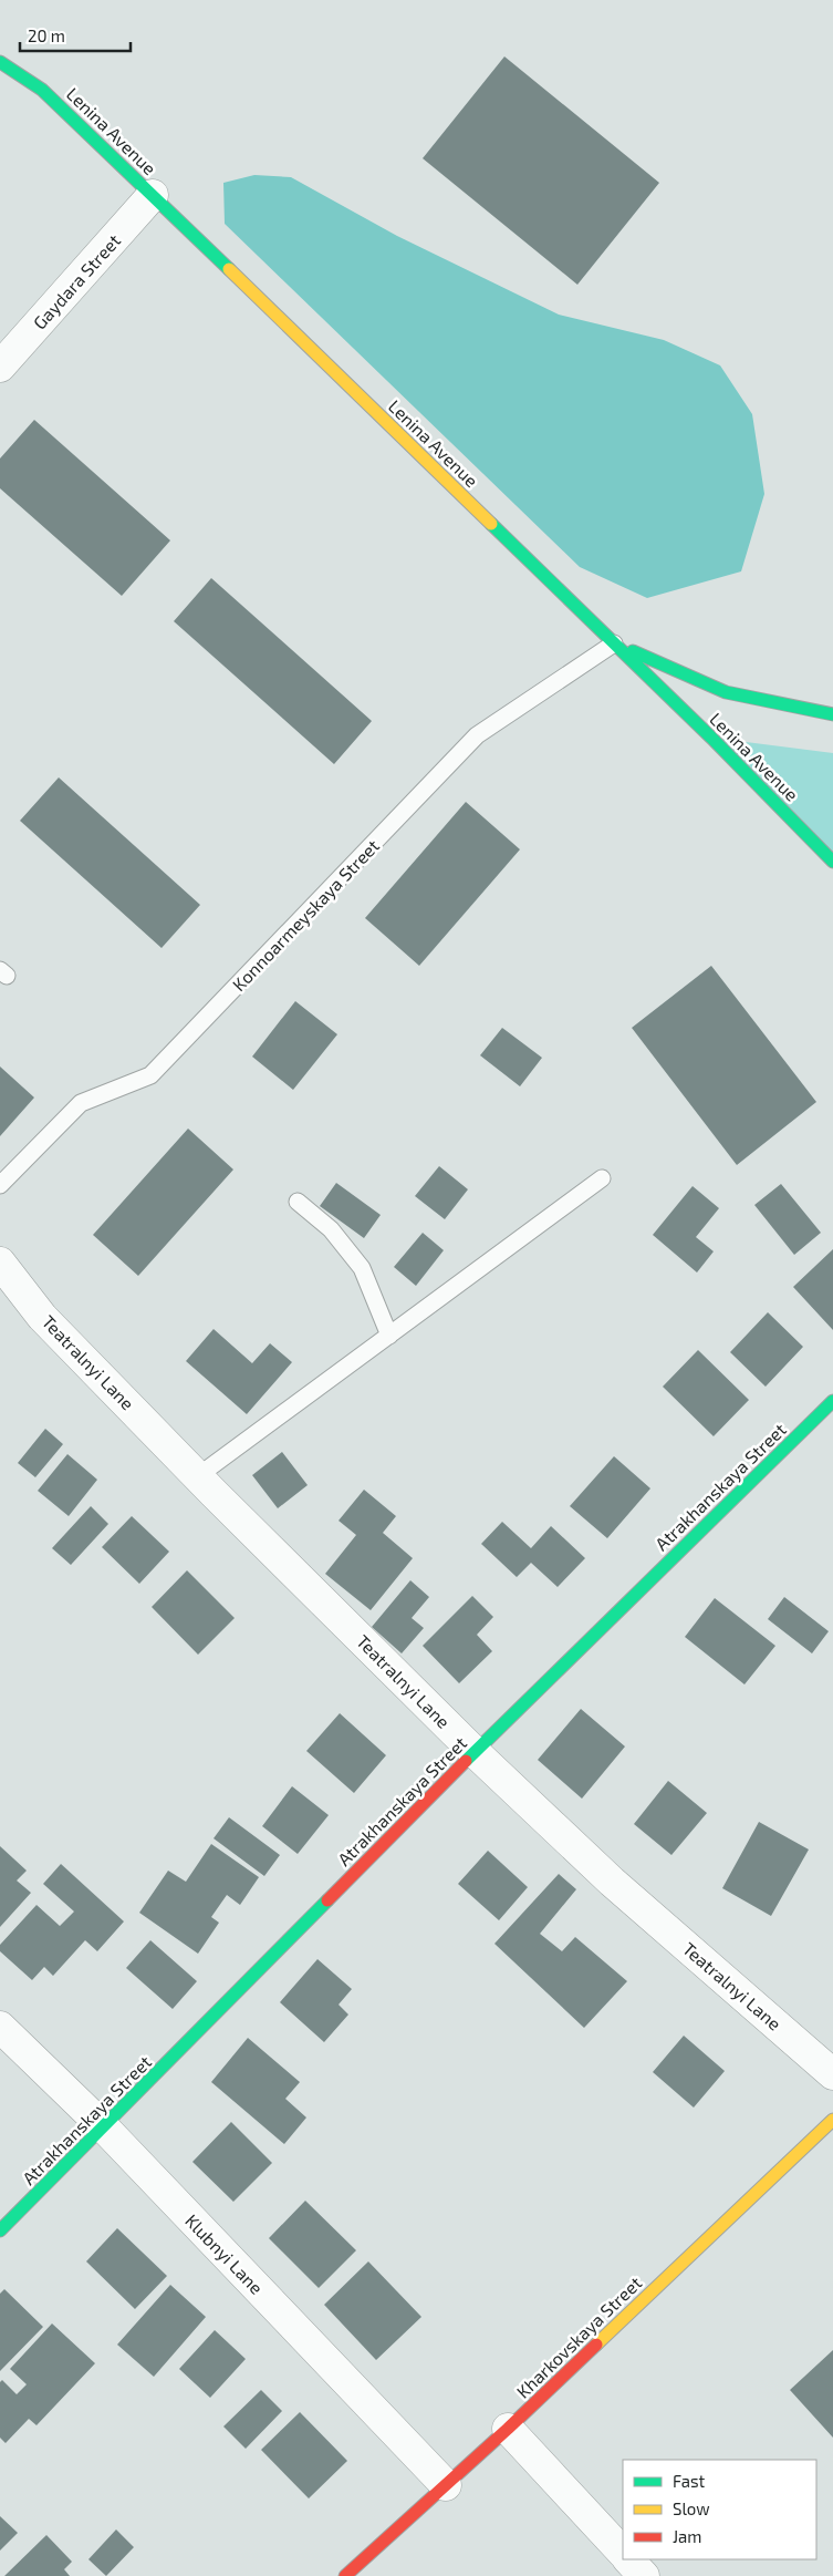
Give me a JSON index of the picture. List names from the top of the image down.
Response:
{
  "streets": {
    "main road": ["Lenina Avenue", "Atrakhanskaya Street", "Kharkovskaya Street"],
    "street": ["Gaydara Street", "Teatralnyi Lane", "Klubnyi Lane"],
    "lane": ["Konnoarmeyskaya Street"]
  },
  "crossings": [
    ["Lenina Avenue", "Gaydara Street"],
    ["Lenina Avenue", "Konnoarmeyskaya Street"],
    ["Teatralnyi Lane", "Atrakhanskaya Street"],
    ["Atrakhanskaya Street", "Klubnyi Lane"],
    ["Klubnyi Lane", "Kharkovskaya Street"]
  ],
  "legend": ["Fast", "Slow", "Jam"],
  "scale_bar": "20 m"
}
